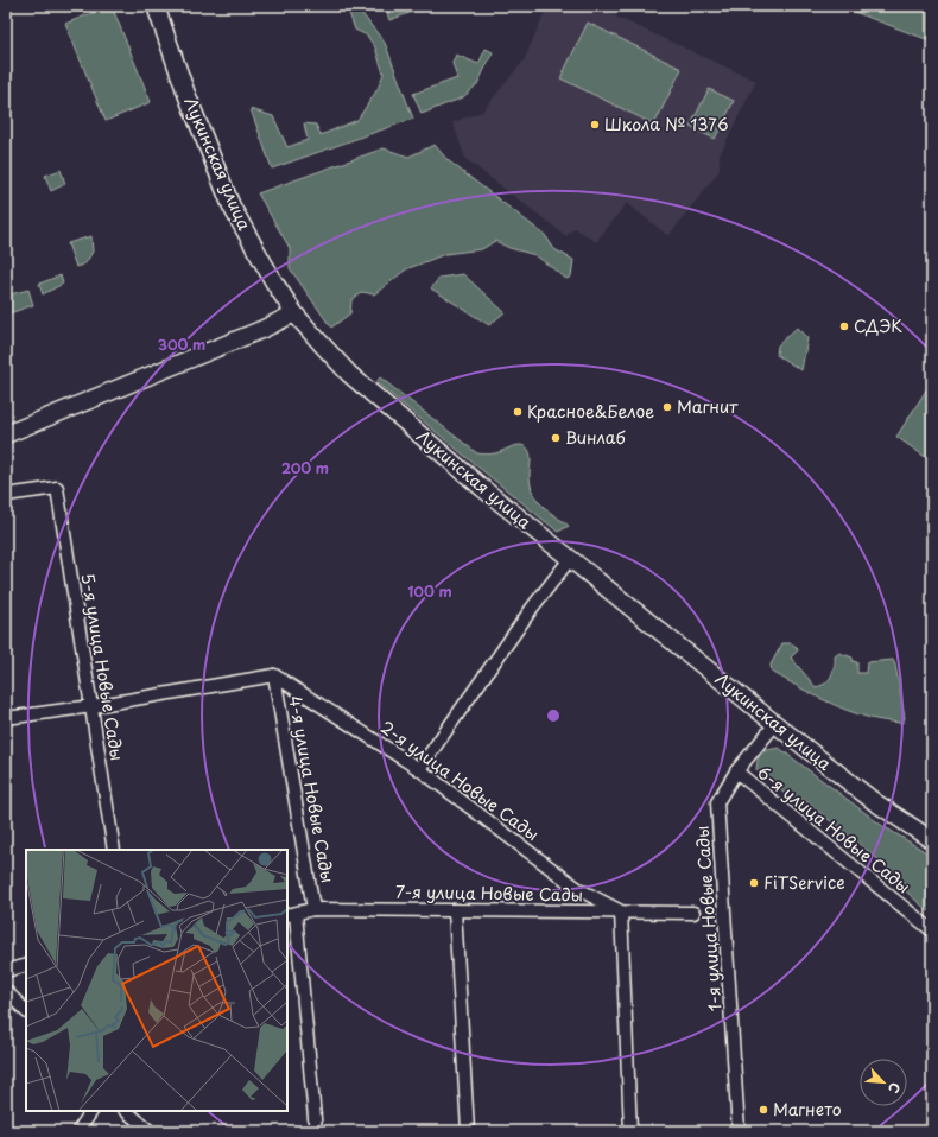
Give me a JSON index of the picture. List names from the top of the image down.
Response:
{
  "streets": {
    "main road": ["Лукинская улица"],
    "street": [
      "5-я улица Новые Сады",
      "2-я улица Новые Сады",
      "4-я улица Новые Сады",
      "6-я улица Новые Сады",
      "7-я улица Новые Сады",
      "1-я улица Новые Сады"
    ]
  },
  "crossings": [
    ["Лукинская улица", "1-я улица Новые Сады"],
    ["2-я улица Новые Сады", "4-я улица Новые Сады"],
    ["2-я улица Новые Сады", "7-я улица Новые Сады"],
    ["4-я улица Новые Сады", "7-я улица Новые Сады"],
    ["6-я улица Новые Сады", "1-я улица Новые Сады"]
  ],
  "places": [
    "Школа № 1376",
    "СДЭК",
    "Магнит",
    "Красное&Белое",
    "Винлаб",
    "FiTService",
    "Магнето"
  ],
  "north": "bottom right",
  "rings": ["300 m", "200 m", "100 m"]
}
